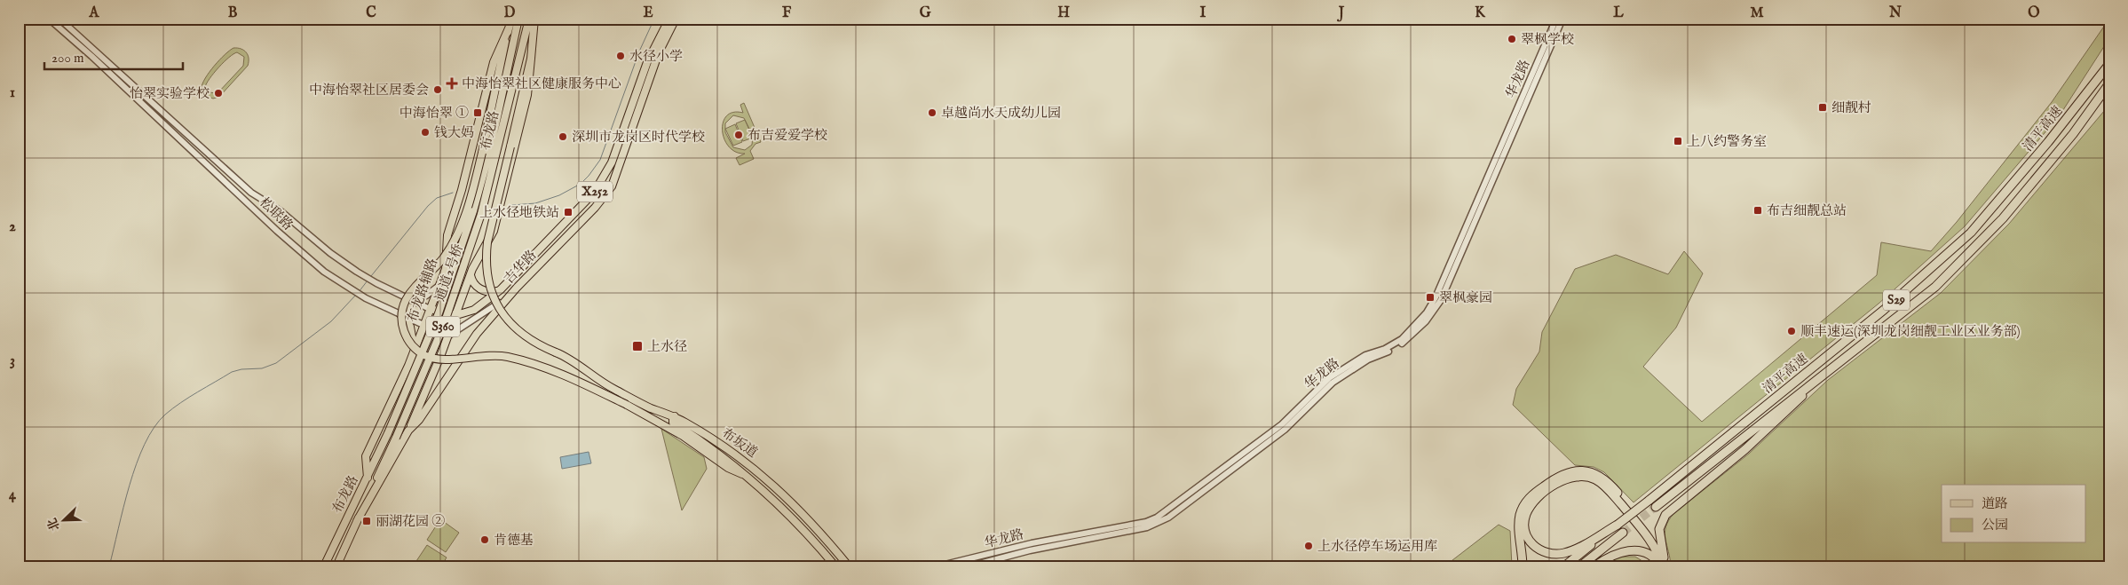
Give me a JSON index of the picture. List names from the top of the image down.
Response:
{
  "streets": {
    "highway": ["清平高速", "S29"],
    "main road": [
      "布龙路",
      "X252",
      "吉华路",
      "通道2号桥",
      "布龙路辅路",
      "S360",
      "布坂道"
    ],
    "street": ["华龙路", "松联路"]
  },
  "crossings": [
    ["布龙路", "吉华路"],
    ["布龙路", "通道2号桥"],
    ["布龙路", "布龙路辅路"],
    ["松联路", "布龙路辅路"]
  ],
  "places": {
    "other": [
      "翠枫学校",
      "水径小学",
      "中海怡翠社区居委会",
      "怡翠实验学校",
      "卓越尚水天成幼儿园",
      "钱大妈",
      "布吉爱爱学校",
      "深圳市龙岗区时代学校",
      "顺丰速运(深圳龙岗细靓工业区业务部)",
      "肯德基",
      "上水径停车场运用库"
    ],
    "health": ["中海怡翠社区健康服务中心"],
    "transit": [
      "细靓村",
      "中海怡翠 ①",
      "上八约警务室",
      "布吉细靓总站",
      "上水径地铁站",
      "翠枫豪园",
      "上水径",
      "丽湖花园 ②"
    ]
  },
  "legend": ["道路", "公园"],
  "scale_bar": "200 m",
  "north": "bottom left",
  "grid": {
    "columns": [
      "A",
      "B",
      "C",
      "D",
      "E",
      "F",
      "G",
      "H",
      "I",
      "J",
      "K",
      "L",
      "M",
      "N",
      "O"
    ],
    "rows": [
      "1",
      "2",
      "3",
      "4"
    ]
  }
}
